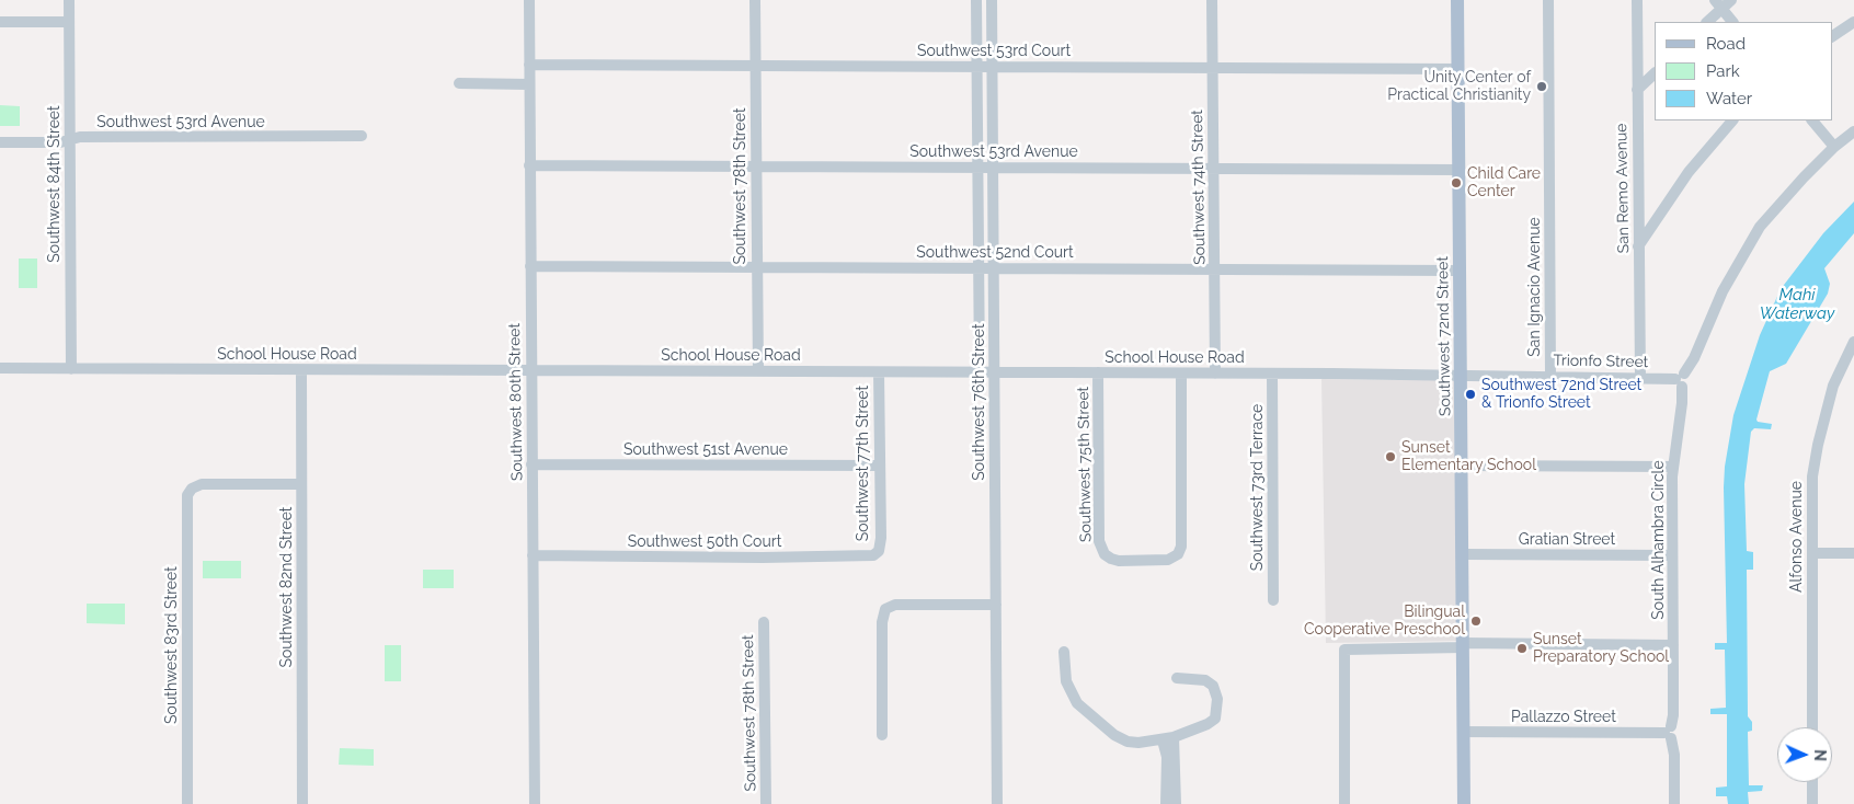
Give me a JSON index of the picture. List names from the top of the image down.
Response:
{
  "streets": {
    "main road": ["Southwest 72nd Street"],
    "street": [
      "Southwest 53rd Court",
      "Southwest 53rd Avenue",
      "Southwest 84th Street",
      "Southwest 78th Street",
      "Southwest 74th Street",
      "San Remo Avenue",
      "Southwest 52nd Court",
      "San Ignacio Avenue",
      "School House Road",
      "Trionfo Street",
      "Southwest 80th Street",
      "Southwest 76th Street",
      "Southwest 51st Avenue",
      "Southwest 77th Street",
      "Southwest 75th Street",
      "Southwest 73rd Terrace",
      "Alfonso Avenue",
      "Gratian Street",
      "South Alhambra Circle",
      "Southwest 50th Court",
      "Southwest 82nd Street",
      "Southwest 83rd Street",
      "Pallazzo Street"
    ]
  },
  "crossings": [
    ["Southwest 53rd Court", "Southwest 78th Street"],
    ["Southwest 53rd Court", "Southwest 74th Street"],
    ["Southwest 53rd Court", "Southwest 72nd Street"],
    ["Southwest 53rd Court", "Southwest 80th Street"],
    ["Southwest 53rd Court", "Southwest 76th Street"],
    ["Southwest 53rd Avenue", "Southwest 84th Street"],
    ["Southwest 53rd Avenue", "Southwest 78th Street"],
    ["Southwest 53rd Avenue", "Southwest 74th Street"],
    ["Southwest 53rd Avenue", "Southwest 72nd Street"],
    ["Southwest 53rd Avenue", "Southwest 80th Street"],
    ["Southwest 53rd Avenue", "Southwest 76th Street"],
    ["Southwest 84th Street", "School House Road"],
    ["Southwest 78th Street", "Southwest 52nd Court"],
    ["Southwest 78th Street", "School House Road"],
    ["Southwest 74th Street", "Southwest 52nd Court"],
    ["Southwest 74th Street", "School House Road"],
    ["San Remo Avenue", "Trionfo Street"],
    ["Southwest 52nd Court", "Southwest 72nd Street"],
    ["Southwest 52nd Court", "Southwest 80th Street"],
    ["Southwest 52nd Court", "Southwest 76th Street"],
    ["San Ignacio Avenue", "Trionfo Street"],
    ["Southwest 72nd Street", "School House Road"],
    ["Southwest 72nd Street", "Trionfo Street"],
    ["Southwest 72nd Street", "Gratian Street"],
    ["Southwest 72nd Street", "Pallazzo Street"],
    ["School House Road", "Trionfo Street"],
    ["School House Road", "Southwest 80th Street"],
    ["School House Road", "Southwest 76th Street"],
    ["School House Road", "Southwest 77th Street"],
    ["School House Road", "Southwest 75th Street"],
    ["School House Road", "Southwest 73rd Terrace"],
    ["School House Road", "Southwest 82nd Street"],
    ["Trionfo Street", "South Alhambra Circle"],
    ["Southwest 80th Street", "Southwest 51st Avenue"],
    ["Southwest 80th Street", "Southwest 50th Court"],
    ["Southwest 51st Avenue", "Southwest 77th Street"],
    ["Southwest 77th Street", "Southwest 50th Court"],
    ["Gratian Street", "South Alhambra Circle"],
    ["South Alhambra Circle", "Pallazzo Street"],
    ["Southwest 82nd Street", "Southwest 83rd Street"]
  ],
  "water": ["Mahi Waterway"],
  "places": [
    "Unity Center of Practical Christianity",
    "Child Care Center",
    "Southwest 72nd Street & Trionfo Street",
    "Sunset Elementary School",
    "Bilingual Cooperative Preschool",
    "Sunset Preparatory School"
  ],
  "legend": ["Road", "Park", "Water"],
  "north": "right"
}
